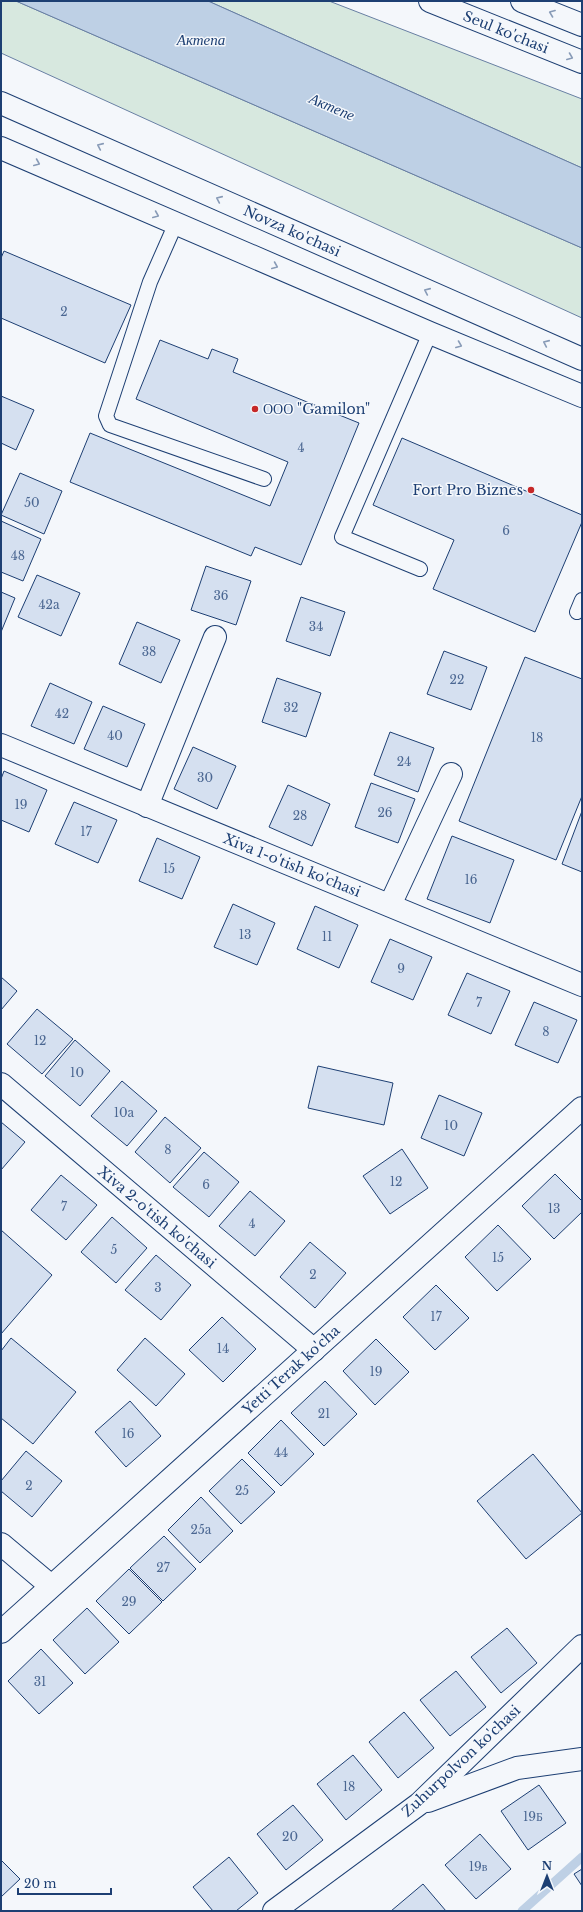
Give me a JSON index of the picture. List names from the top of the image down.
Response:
{
  "streets": {
    "street": [
      "Seul ko'chasi",
      "Novza ko'chasi",
      "Xiva 1-o'tish ko'chasi",
      "Xiva 2-o'tish ko'chasi",
      "Yetti Terak ko'cha",
      "Zuhurpolvon ko'chasi"
    ]
  },
  "crossings": [
    ["Xiva 2-o'tish ko'chasi", "Yetti Terak ko'cha"]
  ],
  "water": ["Актепа", "Актепе"],
  "places": ["ООО \"Gamilon\"", "Fort Pro Biznes"],
  "house_numbers": [
    "2",
    "4",
    "50",
    "6",
    "48",
    "36",
    "42a",
    "34",
    "38",
    "22",
    "32",
    "42",
    "40",
    "18",
    "24",
    "30",
    "19",
    "26",
    "28",
    "17",
    "15",
    "16",
    "13",
    "11",
    "9",
    "7",
    "8",
    "12",
    "10",
    "10a",
    "10",
    "8",
    "12",
    "6",
    "7",
    "13",
    "4",
    "5",
    "15",
    "2",
    "3",
    "17",
    "14",
    "19",
    "21",
    "16",
    "44",
    "2",
    "25",
    "25a",
    "27",
    "29",
    "31",
    "18",
    "19Б",
    "20",
    "19в"
  ],
  "scale_bar": "20 m",
  "north": "top"
}
